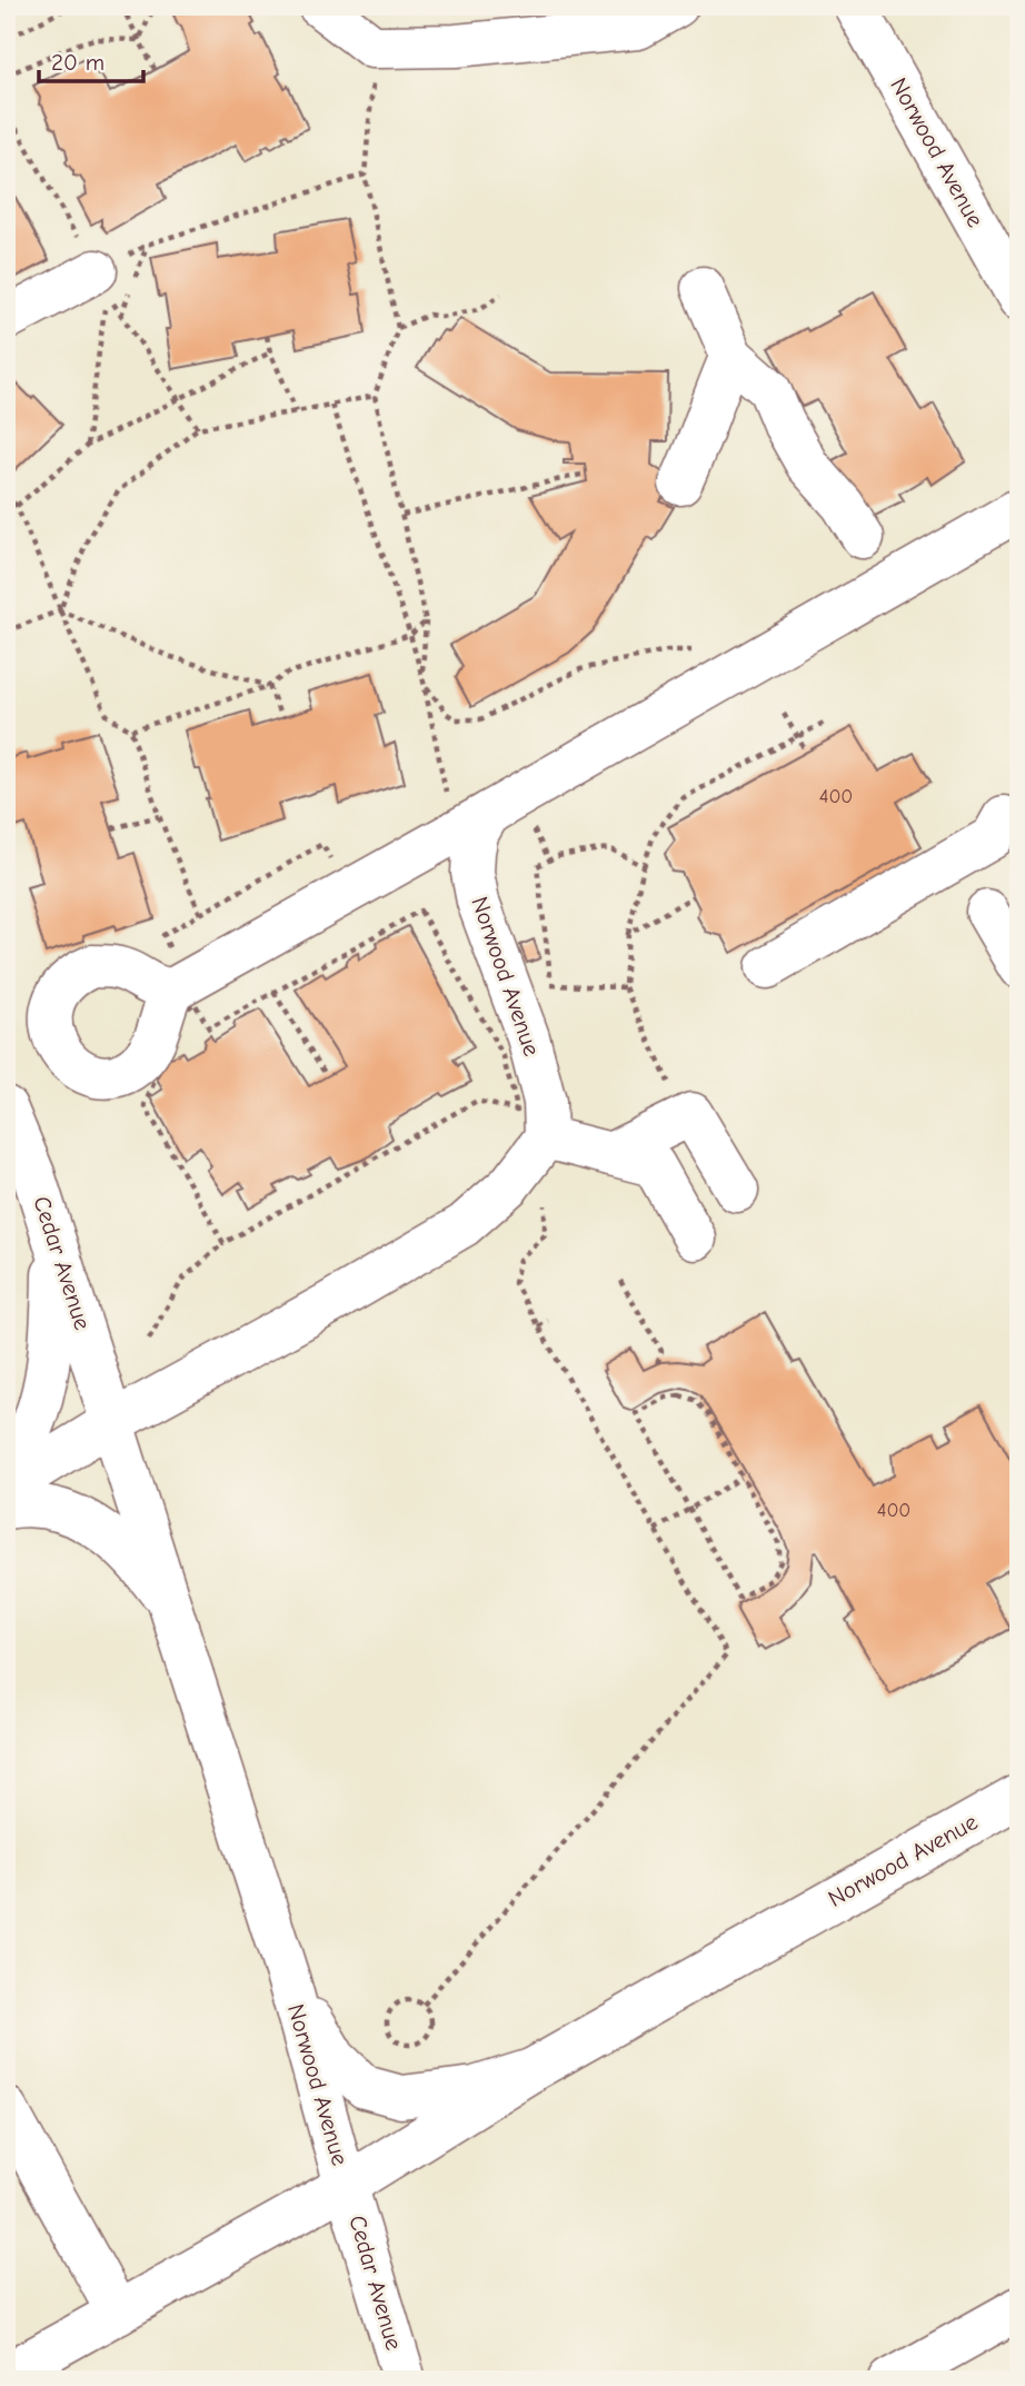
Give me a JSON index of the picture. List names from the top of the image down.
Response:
{
  "streets": {
    "street": ["Norwood Avenue", "Cedar Avenue"]
  },
  "crossings": [
    ["Norwood Avenue", "Cedar Avenue"]
  ],
  "house_numbers": ["400", "400"],
  "scale_bar": "20 m"
}
